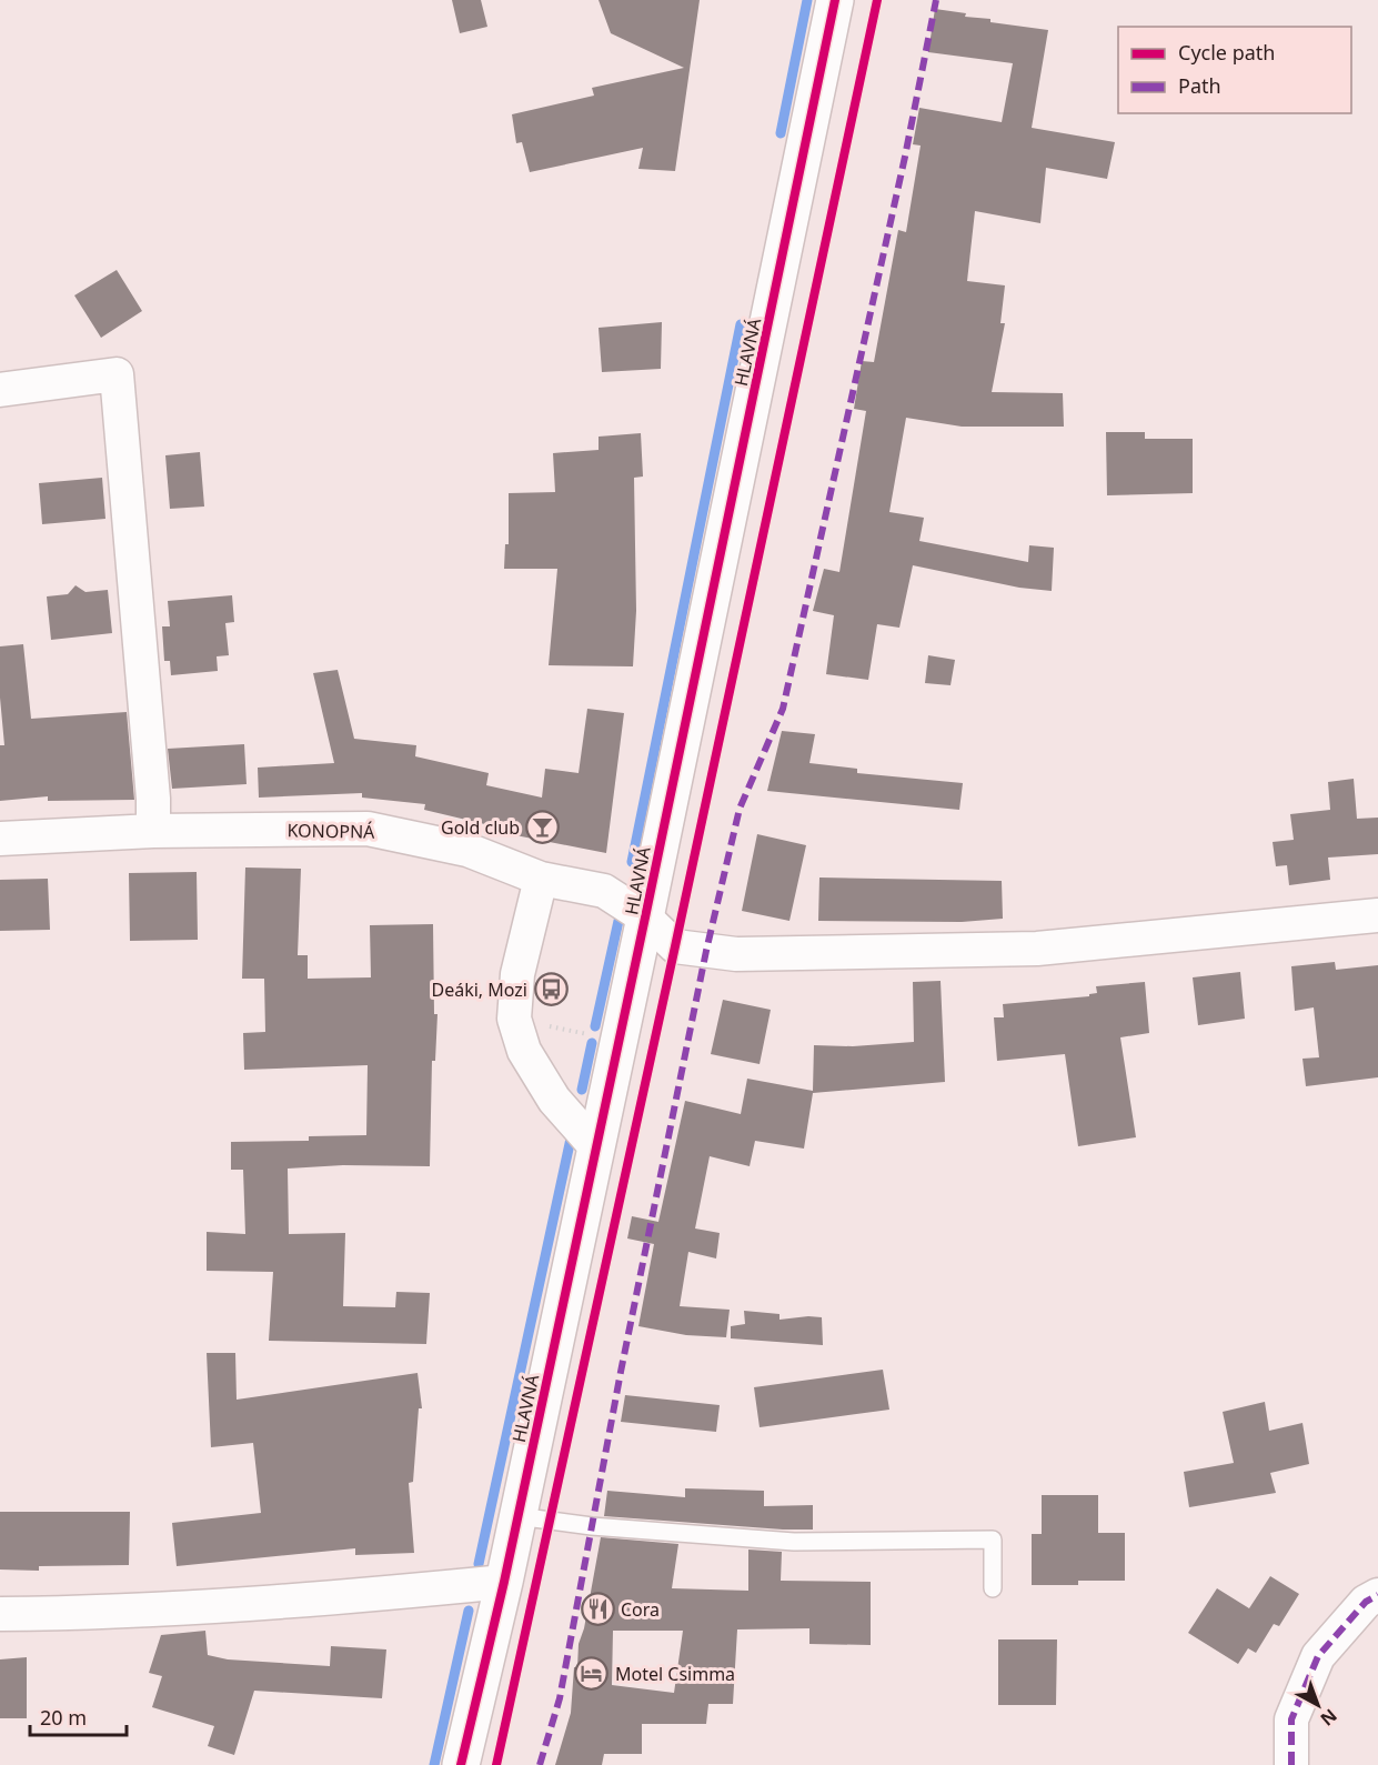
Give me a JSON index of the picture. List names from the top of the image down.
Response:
{
  "streets": {
    "street": ["HLAVNÁ", "KONOPNÁ"]
  },
  "crossings": [
    ["HLAVNÁ", "KONOPNÁ"]
  ],
  "places": {
    "bar": ["Gold club"],
    "bus stop": ["Deáki, Mozi"],
    "restaurant": ["Cora"],
    "hotel": ["Motel Csimma"]
  },
  "legend": ["Cycle path", "Path"],
  "scale_bar": "20 m",
  "north": "bottom right"
}
